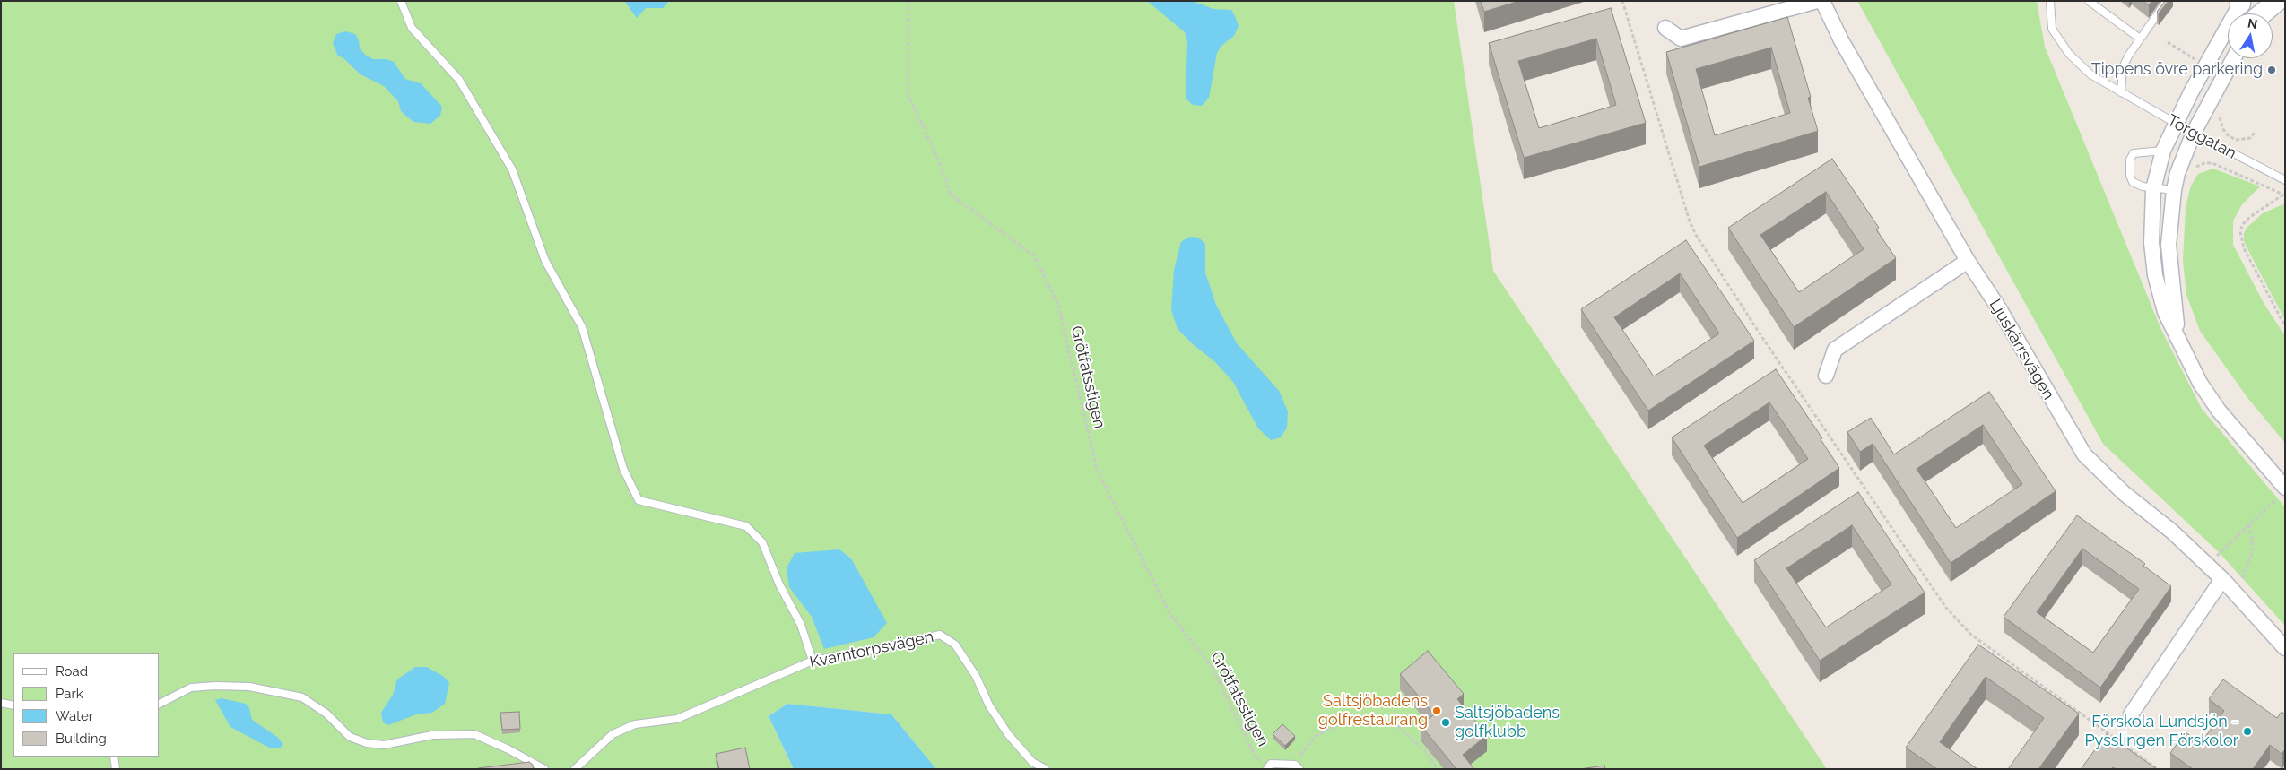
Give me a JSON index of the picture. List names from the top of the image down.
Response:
{
  "streets": {
    "street": ["Ljuskärrsvägen"],
    "lane": ["Torggatan", "Kvarntorpsvägen"],
    "path": ["Grötfatsstigen"]
  },
  "places": [
    "Tippens övre parkering",
    "Saltsjöbadens golfrestaurang",
    "Saltsjöbadens golfklubb",
    "Förskola Lundsjön - Pysslingen Förskolor"
  ],
  "legend": [
    "Road",
    "Park",
    "Water",
    "Building"
  ],
  "north": "top"
}
